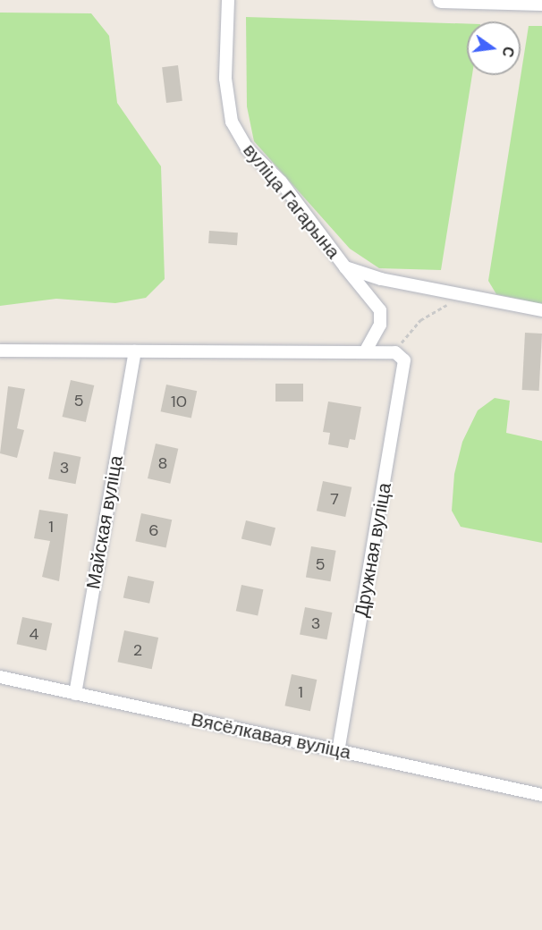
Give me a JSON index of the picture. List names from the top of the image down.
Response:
{
  "streets": {
    "street": [
      "вуліца Гагарына",
      "Майская вуліца",
      "Дружная вуліца",
      "Вясёлкавая вуліца"
    ]
  },
  "crossings": [
    ["Майская вуліца", "Вясёлкавая вуліца"],
    ["Дружная вуліца", "Вясёлкавая вуліца"]
  ],
  "house_numbers": [
    "5",
    "10",
    "8",
    "3",
    "7",
    "1",
    "6",
    "5",
    "3",
    "4",
    "2",
    "1"
  ],
  "north": "right"
}
